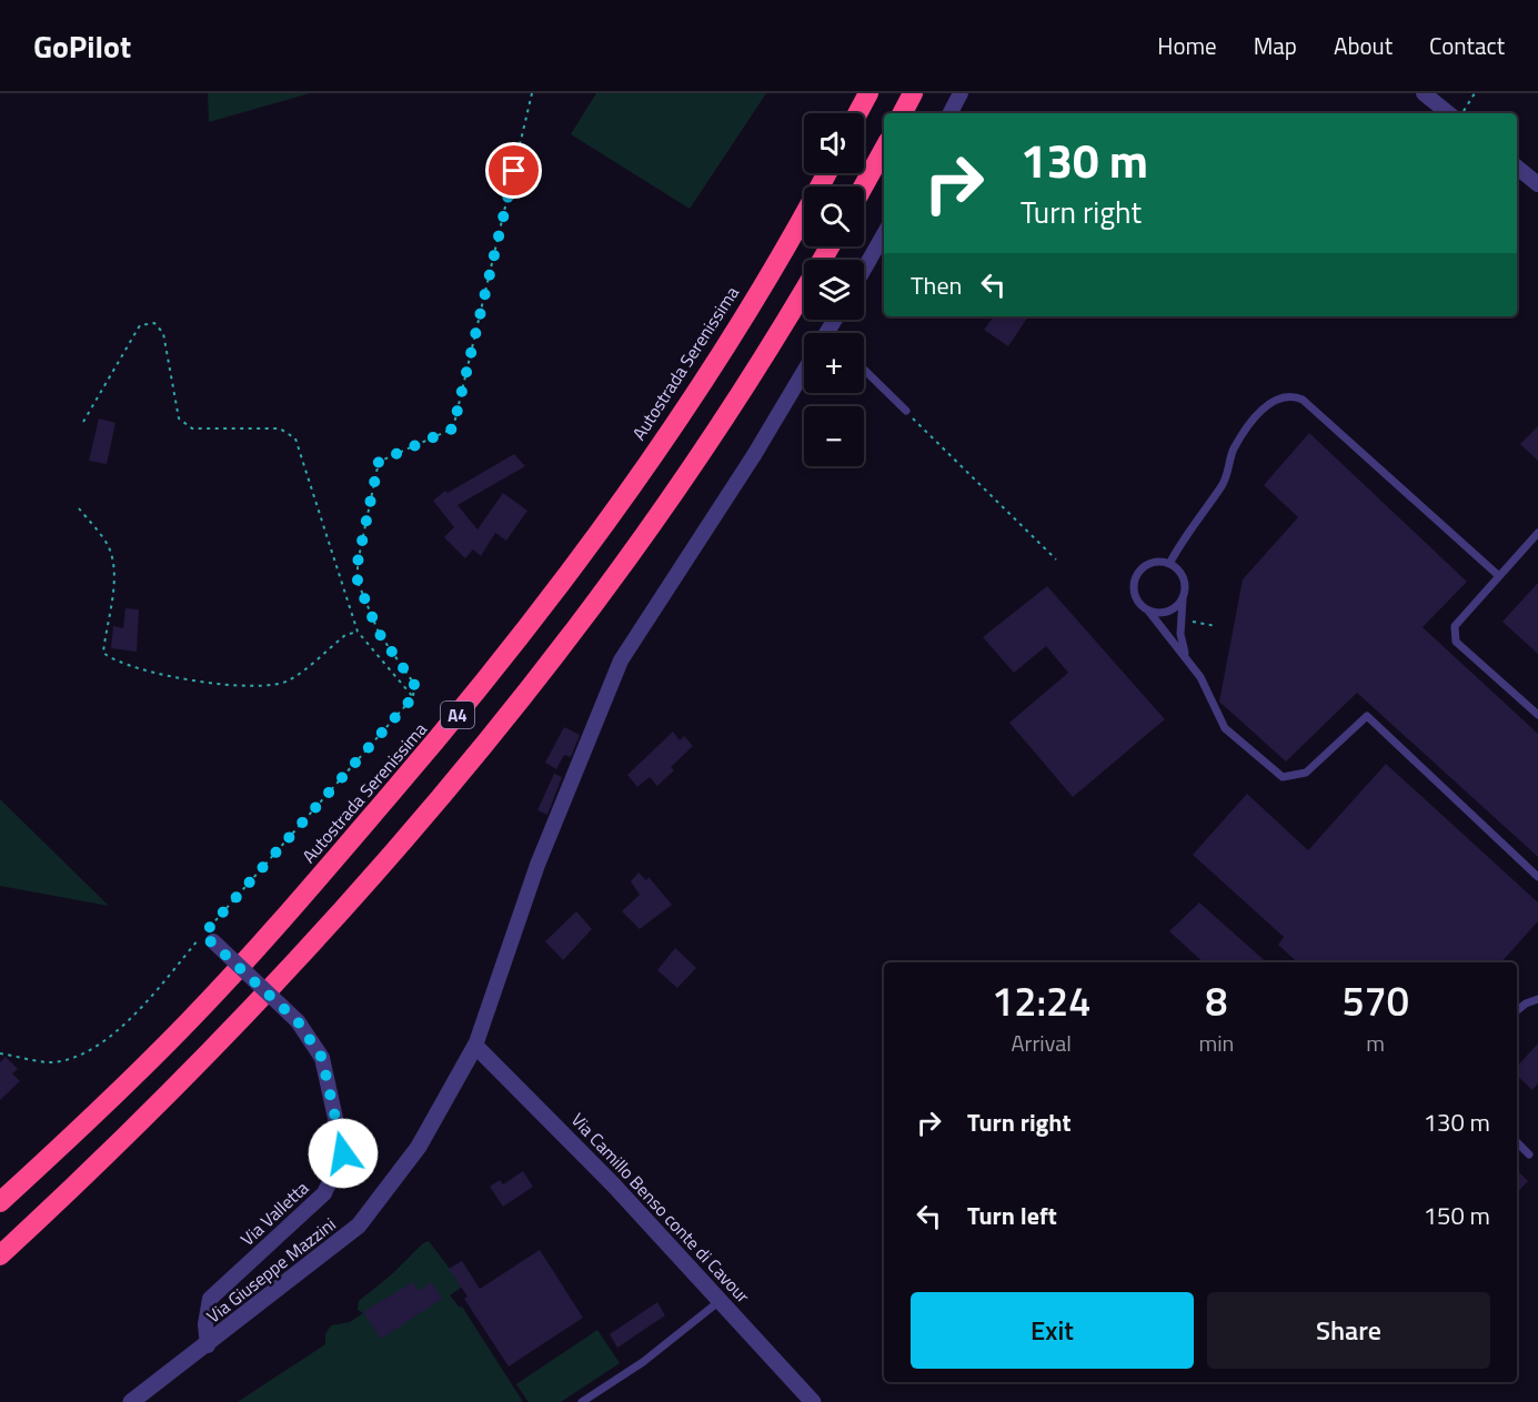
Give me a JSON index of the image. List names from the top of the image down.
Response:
{
  "streets": {
    "highway": ["Autostrada Serenissima", "A4"],
    "street": ["Via Camillo Benso conte di Cavour", "Via Valletta", "Via Giuseppe Mazzini"]
  },
  "crossings": [
    ["Via Camillo Benso conte di Cavour", "Via Giuseppe Mazzini"],
    ["Via Valletta", "Via Giuseppe Mazzini"]
  ],
  "page": {
    "header": "GoPilot",
    "nav": [
      "Home",
      "Map",
      "About",
      "Contact"
    ],
    "map_buttons": ["+", "−"],
    "turn": ["130 m", "Turn right"],
    "then": "Then",
    "eta": [
      "12:24",
      "Arrival",
      "8",
      "min",
      "570",
      "m"
    ],
    "list": [
      {
        "name": "Turn right",
        "value": "130 m"
      },
      {
        "name": "Turn left",
        "value": "150 m"
      }
    ],
    "buttons": ["Exit", "Share"]
  }
}
